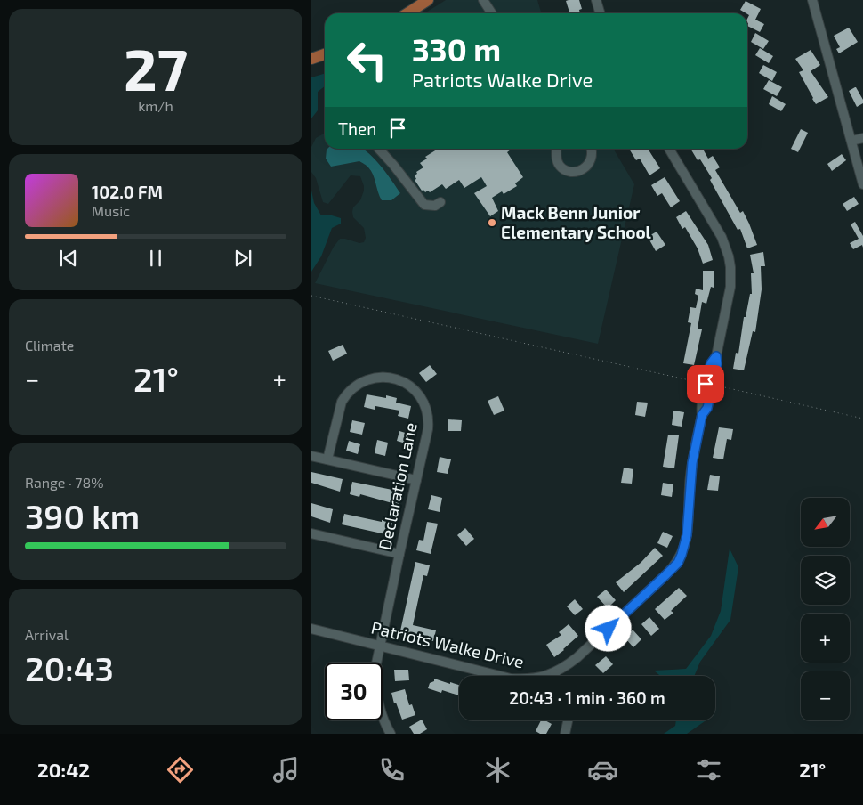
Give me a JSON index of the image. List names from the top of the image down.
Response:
{
  "streets": {
    "street": ["Declaration Lane", "Patriots Walke Drive"]
  },
  "crossings": [
    ["Declaration Lane", "Patriots Walke Drive"]
  ],
  "places": ["Mack Benn Junior Elementary School"],
  "north": "bottom left",
  "page": {
    "tile": [
      ["27", "km/h"],
      "Climate",
      ["Range · 78%", "390 km"],
      ["Arrival", "20:43"]
    ],
    "turn": ["330 m", "Patriots Walke Drive"],
    "then": "Then",
    "song": ["102.0 FM", "Music"],
    "heat": ["−", "21°", "+"],
    "map_buttons": ["+", "−"],
    "limit": "30",
    "trip": "20:43 · 1 min · 360 m",
    "tabs": ["20:42", "21°"]
  }
}
